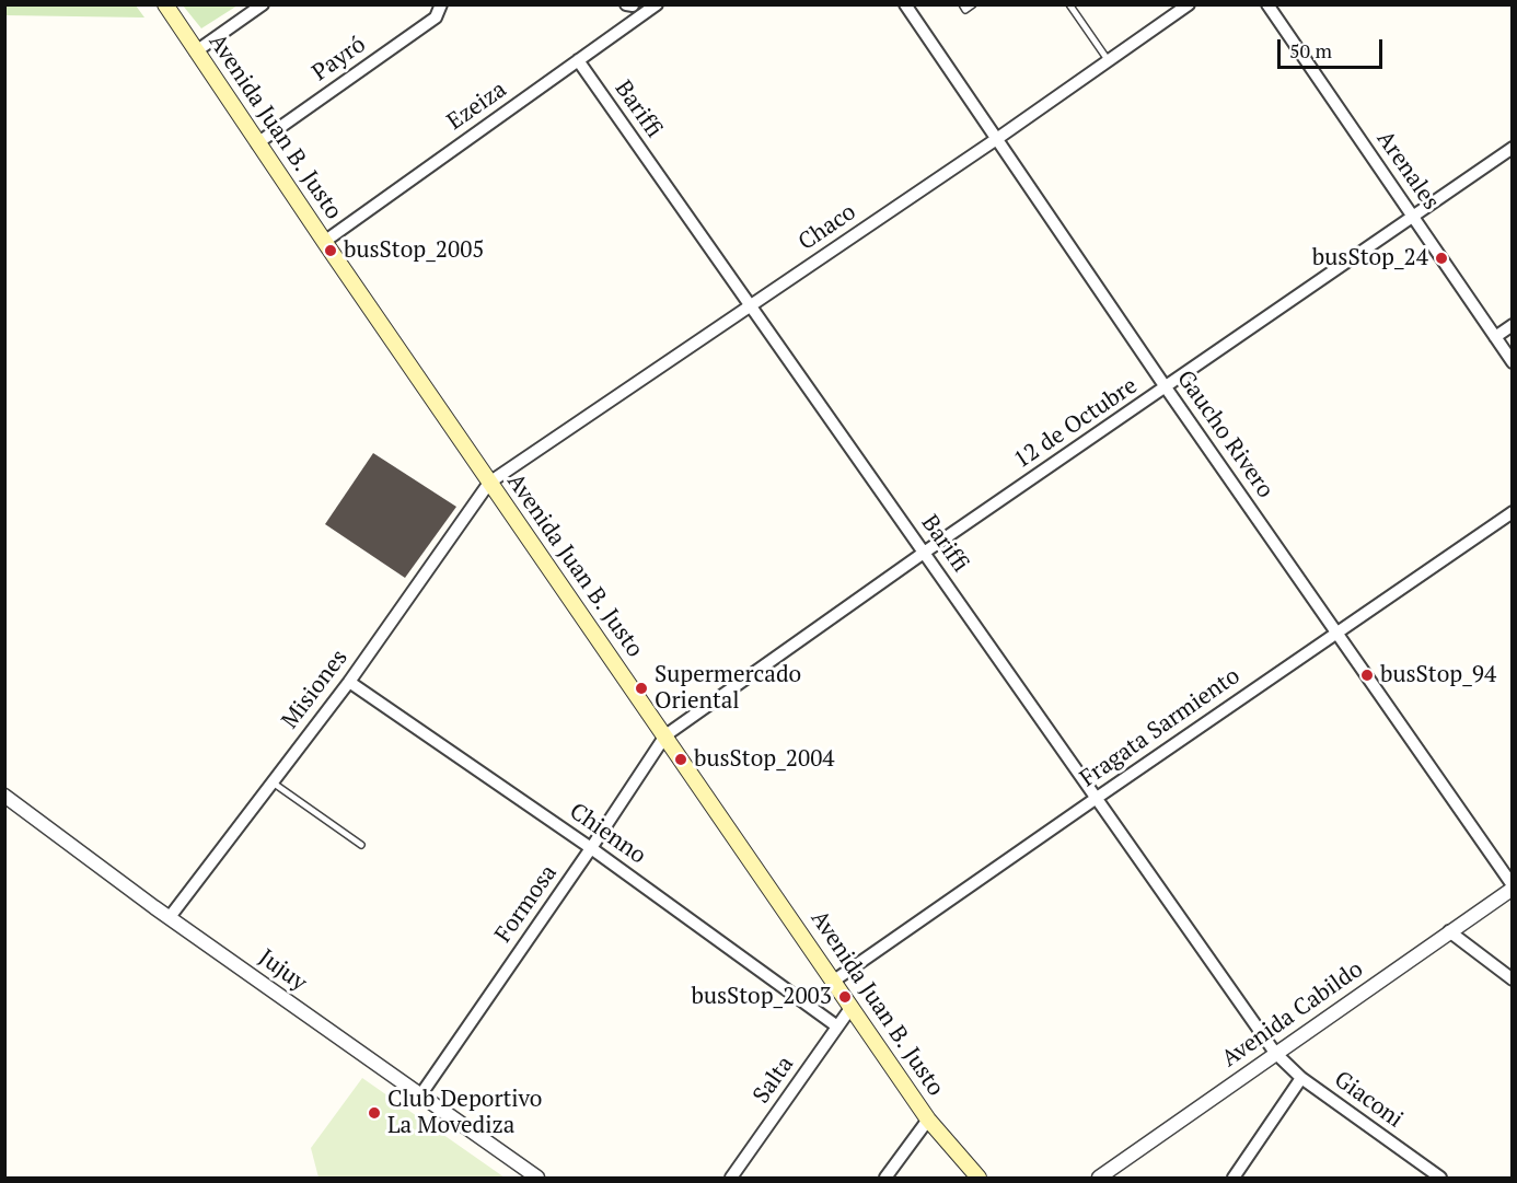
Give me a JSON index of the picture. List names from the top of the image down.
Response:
{
  "streets": {
    "main road": ["Avenida Juan B. Justo"],
    "street": [
      "Payró",
      "Ezeiza",
      "Bariffi",
      "Arenales",
      "Chaco",
      "12 de Octubre",
      "Gaucho Rivero",
      "Misiones",
      "Fragata Sarmiento",
      "Chienno",
      "Formosa",
      "Jujuy",
      "Avenida Cabildo",
      "Salta",
      "Giaconi"
    ]
  },
  "crossings": [
    ["Payró", "Avenida Juan B. Justo"],
    ["Ezeiza", "Bariffi"],
    ["Ezeiza", "Avenida Juan B. Justo"],
    ["Bariffi", "Chaco"],
    ["Bariffi", "12 de Octubre"],
    ["Bariffi", "Fragata Sarmiento"],
    ["Bariffi", "Avenida Cabildo"],
    ["Bariffi", "Giaconi"],
    ["Avenida Juan B. Justo", "Chaco"],
    ["Avenida Juan B. Justo", "12 de Octubre"],
    ["Avenida Juan B. Justo", "Misiones"],
    ["Avenida Juan B. Justo", "Fragata Sarmiento"],
    ["Avenida Juan B. Justo", "Formosa"],
    ["Avenida Juan B. Justo", "Salta"],
    ["Arenales", "12 de Octubre"],
    ["Chaco", "Gaucho Rivero"],
    ["Chaco", "Misiones"],
    ["12 de Octubre", "Gaucho Rivero"],
    ["12 de Octubre", "Formosa"],
    ["Gaucho Rivero", "Fragata Sarmiento"],
    ["Gaucho Rivero", "Avenida Cabildo"],
    ["Misiones", "Chienno"],
    ["Misiones", "Jujuy"],
    ["Chienno", "Formosa"],
    ["Chienno", "Salta"],
    ["Formosa", "Jujuy"],
    ["Avenida Cabildo", "Giaconi"]
  ],
  "places": [
    "busStop_2005",
    "busStop_24",
    "busStop_94",
    "Supermercado Oriental",
    "busStop_2004",
    "busStop_2003",
    "Club Deportivo La Movediza"
  ],
  "scale_bar": "50 m"
}
